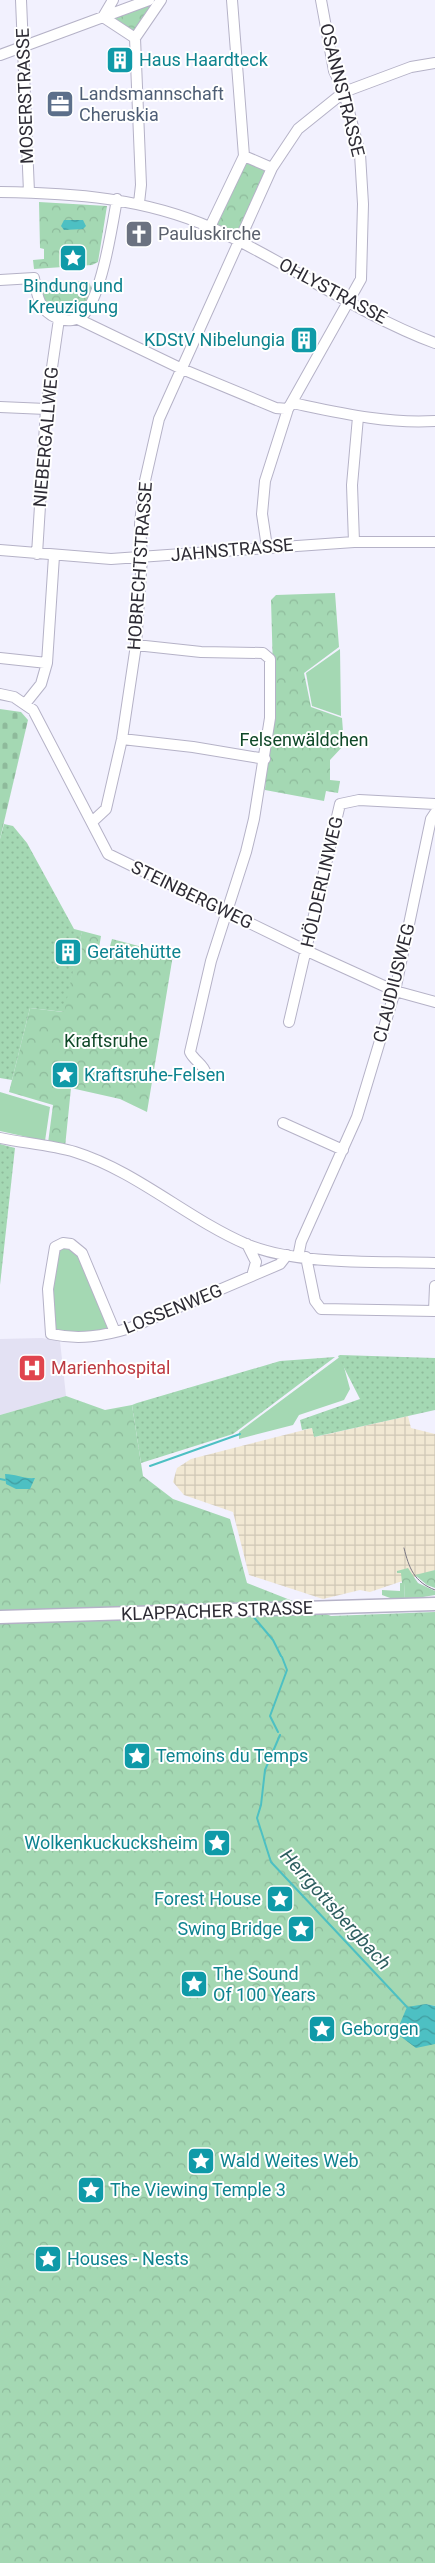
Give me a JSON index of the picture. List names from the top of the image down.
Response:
{
  "streets": {
    "main road": ["KLAPPACHER STRASSE"],
    "street": [
      "OSANNSTRASSE",
      "MOSERSTRASSE",
      "OHLYSTRASSE",
      "NIEBERGALLWEG",
      "JAHNSTRASSE",
      "HOBRECHTSTRASSE",
      "HÖLDERLINWEG",
      "STEINBERGWEG",
      "CLAUDIUSWEG",
      "LOSSENWEG"
    ]
  },
  "crossings": [
    ["OSANNSTRASSE", "OHLYSTRASSE"],
    ["OSANNSTRASSE", "JAHNSTRASSE"],
    ["OSANNSTRASSE", "HOBRECHTSTRASSE"],
    ["MOSERSTRASSE", "OHLYSTRASSE"],
    ["OHLYSTRASSE", "HOBRECHTSTRASSE"],
    ["NIEBERGALLWEG", "JAHNSTRASSE"],
    ["JAHNSTRASSE", "HOBRECHTSTRASSE"],
    ["HOBRECHTSTRASSE", "STEINBERGWEG"],
    ["HÖLDERLINWEG", "STEINBERGWEG"],
    ["STEINBERGWEG", "CLAUDIUSWEG"]
  ],
  "water": ["Herrgottsbergbach"],
  "parks": ["Felsenwäldchen", "Kraftsruhe"],
  "places": {
    "building": ["Haus Haardteck", "KDStV Nibelungia", "Gerätehütte"],
    "office": ["Landsmannschaft Cheruskia"],
    "church": ["Pauluskirche"],
    "place": [
      "Bindung und Kreuzigung",
      "Kraftsruhe-Felsen",
      "Temoins du Temps",
      "Wolkenkuckucksheim",
      "Forest House",
      "Swing Bridge",
      "The Sound Of 100 Years",
      "Geborgen",
      "Wald Weites Web",
      "The Viewing Temple 3",
      "Houses - Nests"
    ],
    "hospital": ["Marienhospital"]
  }
}
